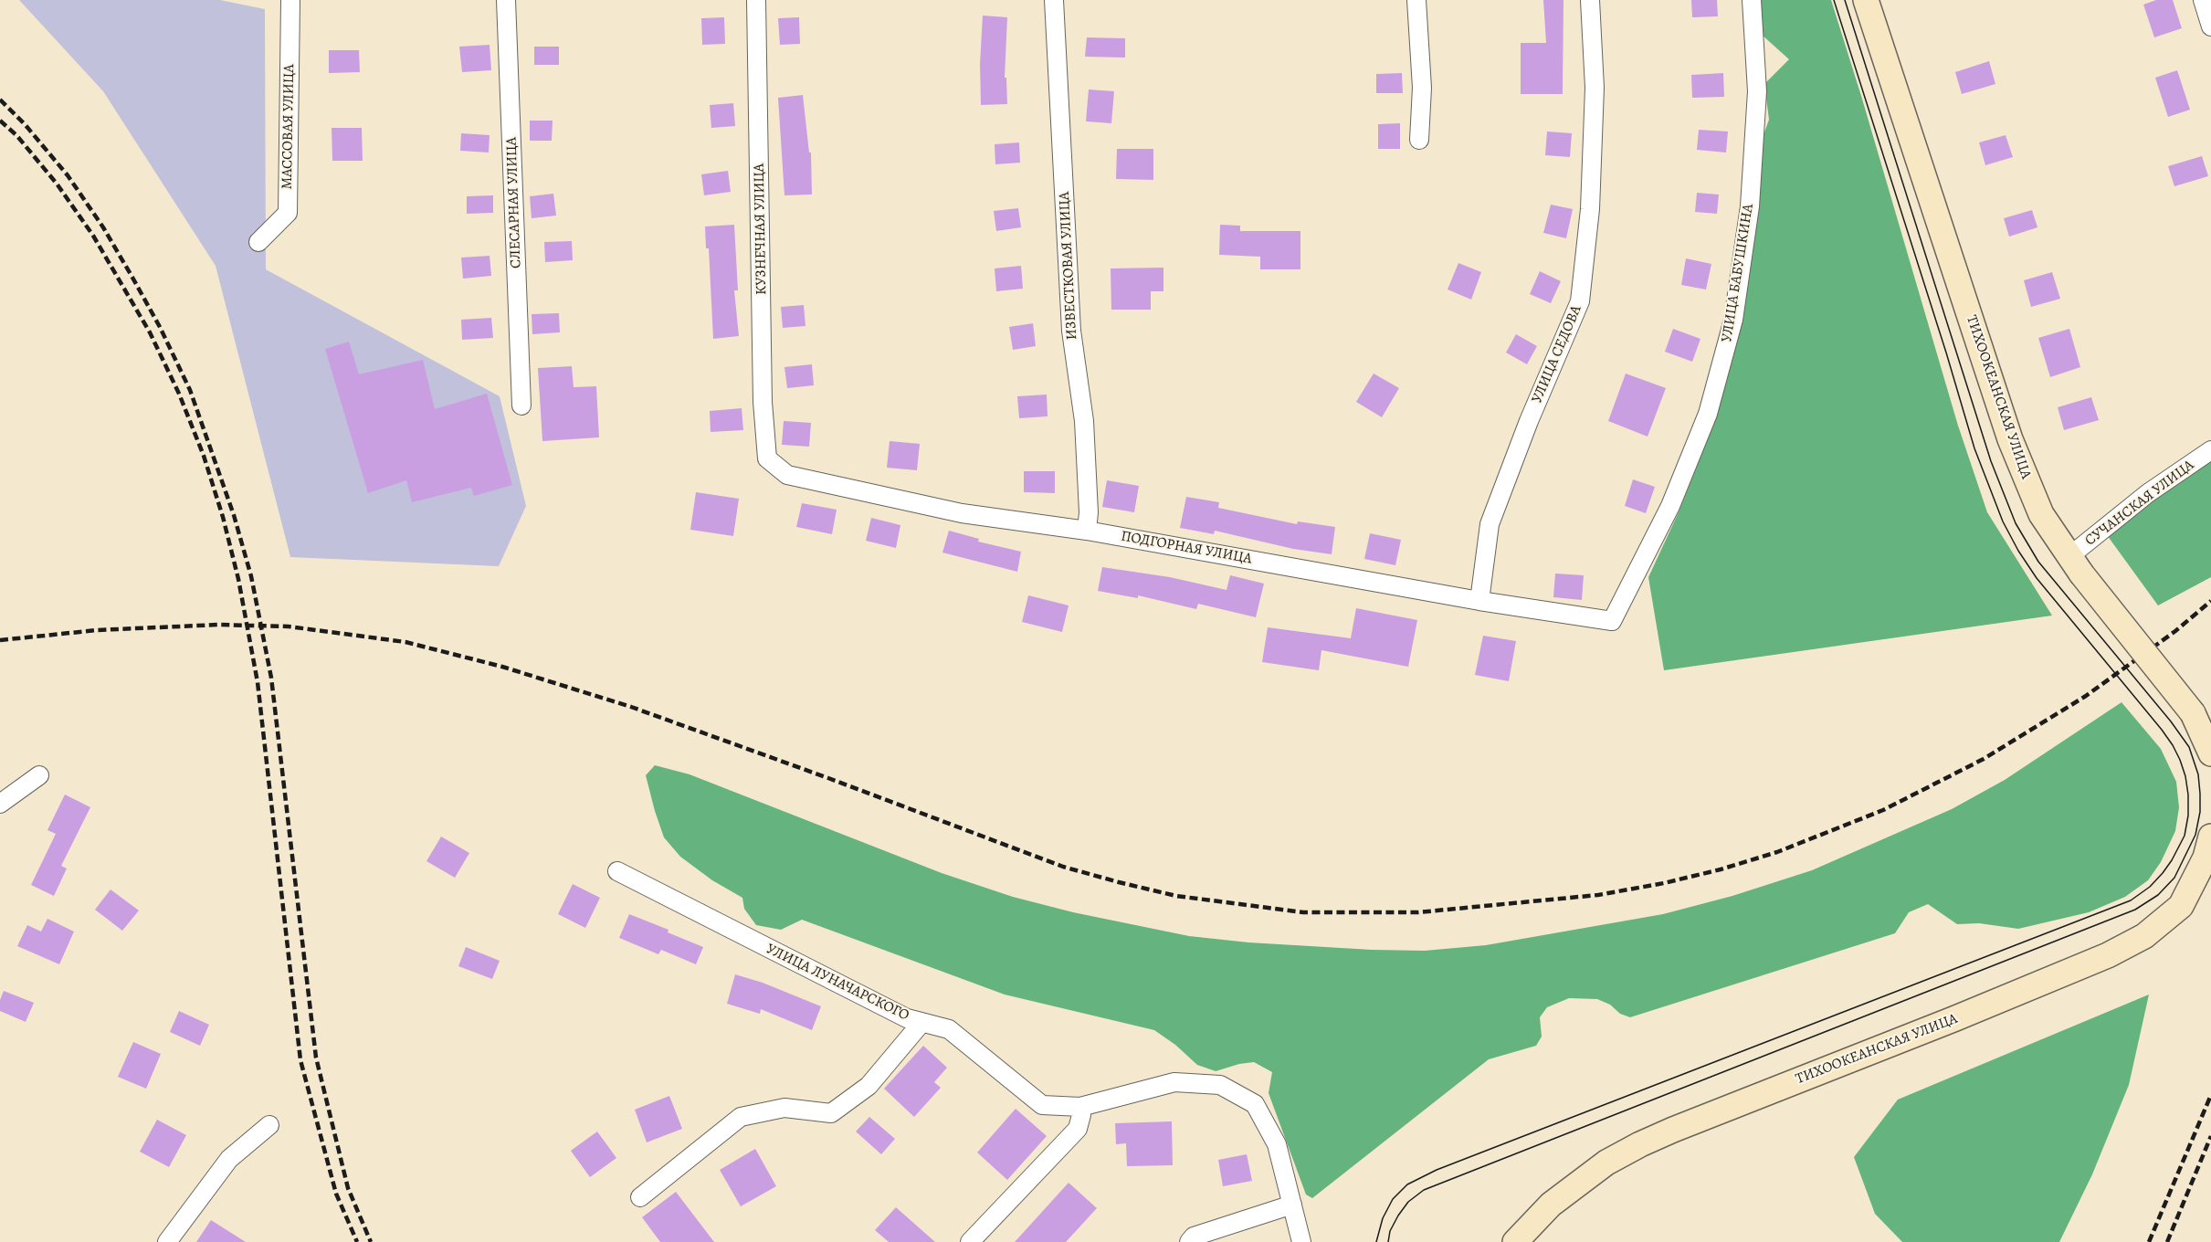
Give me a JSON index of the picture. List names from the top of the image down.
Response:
{
  "streets": {
    "main road": ["ТИХООКЕАНСКАЯ УЛИЦА"],
    "street": [
      "МАССОВАЯ УЛИЦА",
      "СЛЕСАРНАЯ УЛИЦА",
      "КУЗНЕЧНАЯ УЛИЦА",
      "ИЗВЕСТКОВАЯ УЛИЦА",
      "УЛИЦА БАБУШКИНА",
      "УЛИЦА СЕДОВА",
      "СУЧАНСКАЯ УЛИЦА",
      "ПОДГОРНАЯ УЛИЦА",
      "УЛИЦА ЛУНАЧАРСКОГО"
    ]
  },
  "crossings": [
    ["КУЗНЕЧНАЯ УЛИЦА", "ПОДГОРНАЯ УЛИЦА"],
    ["ИЗВЕСТКОВАЯ УЛИЦА", "ПОДГОРНАЯ УЛИЦА"],
    ["УЛИЦА БАБУШКИНА", "ПОДГОРНАЯ УЛИЦА"],
    ["УЛИЦА СЕДОВА", "ПОДГОРНАЯ УЛИЦА"],
    ["ТИХООКЕАНСКАЯ УЛИЦА", "СУЧАНСКАЯ УЛИЦА"]
  ]
}
